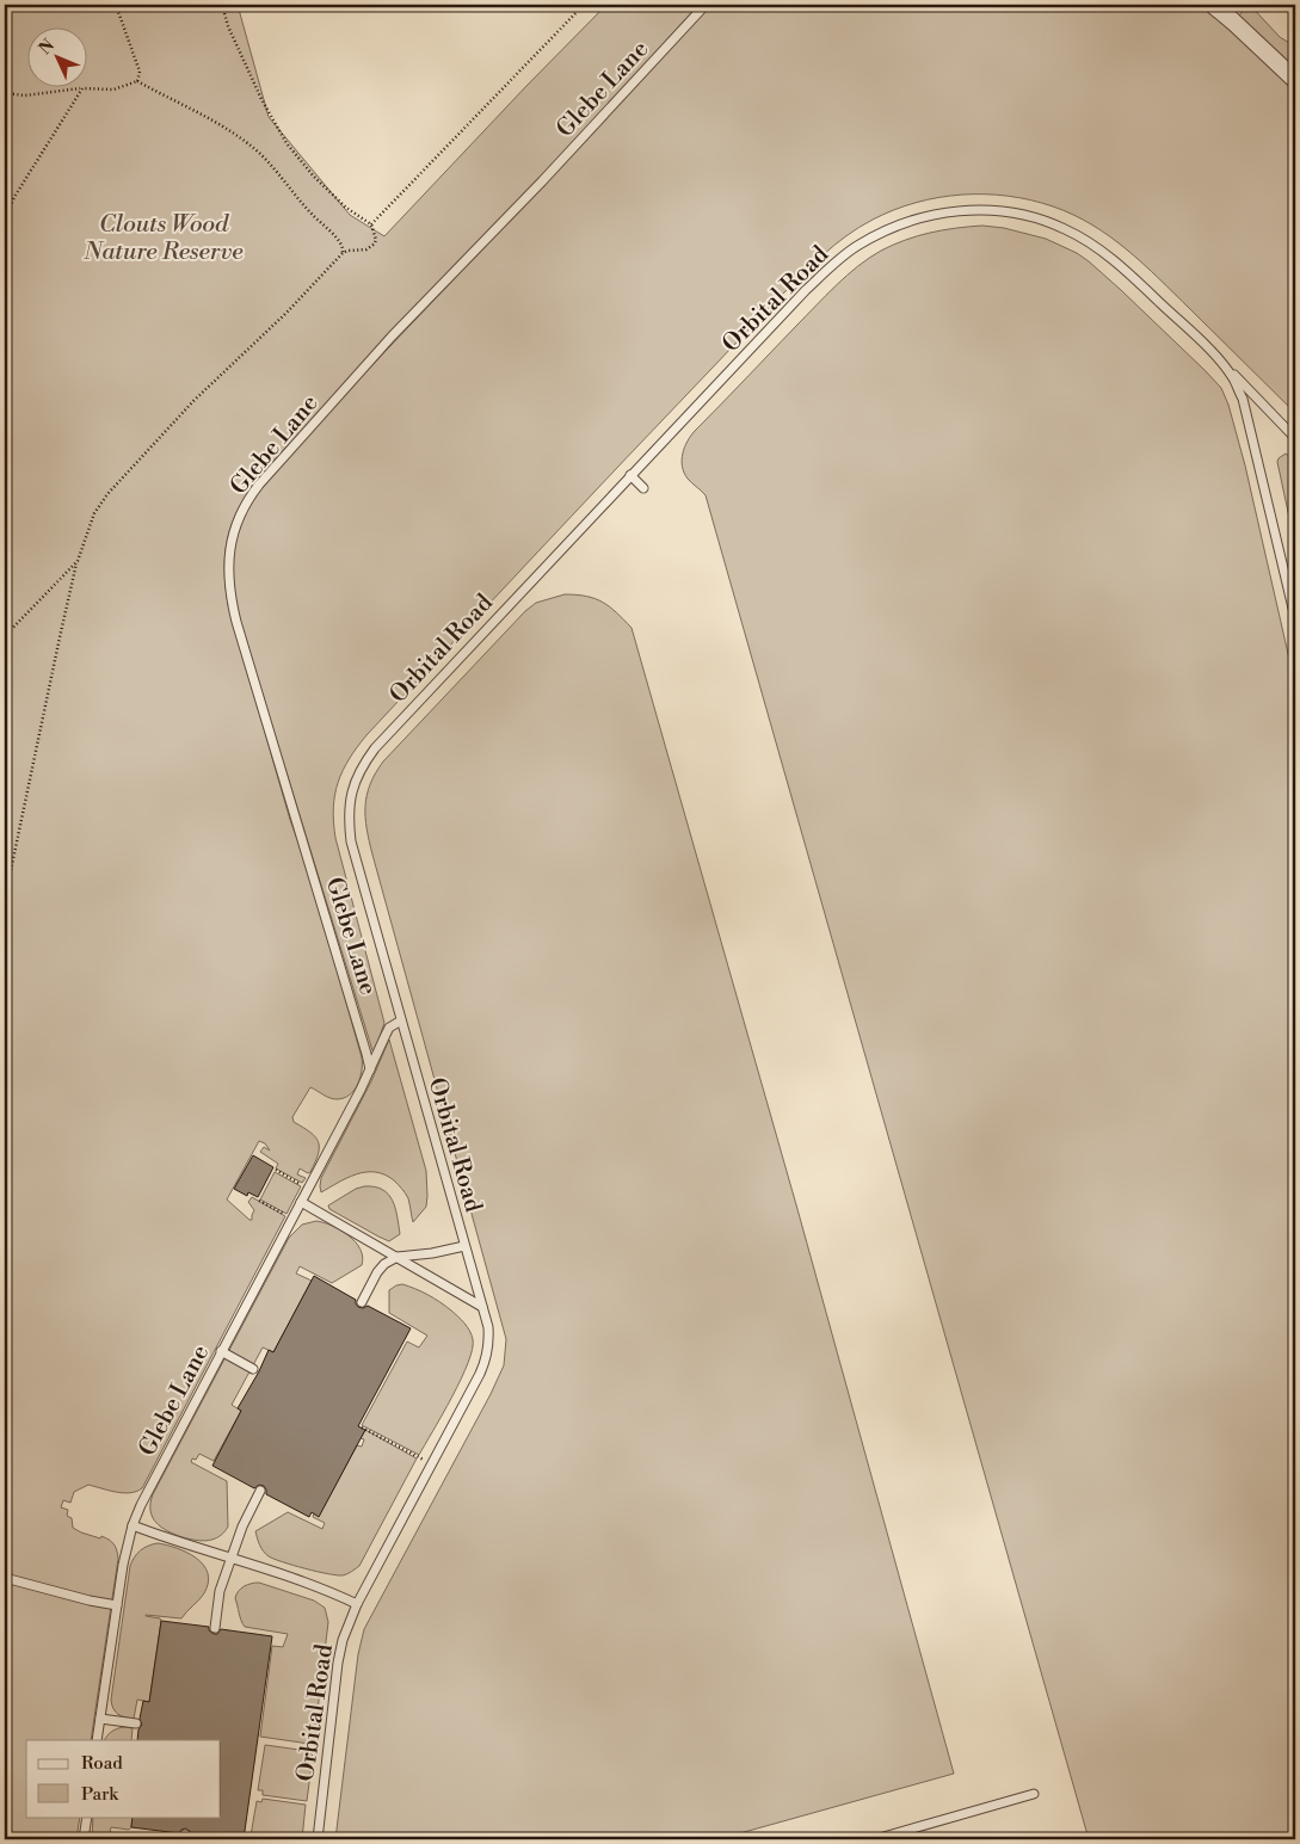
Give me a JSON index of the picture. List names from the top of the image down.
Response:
{
  "streets": {
    "lane": ["Glebe Lane", "Orbital Road"]
  },
  "crossings": [
    ["Glebe Lane", "Orbital Road"]
  ],
  "parks": ["Clouts Wood Nature Reserve"],
  "legend": ["Road", "Park"],
  "north": "top left"
}
